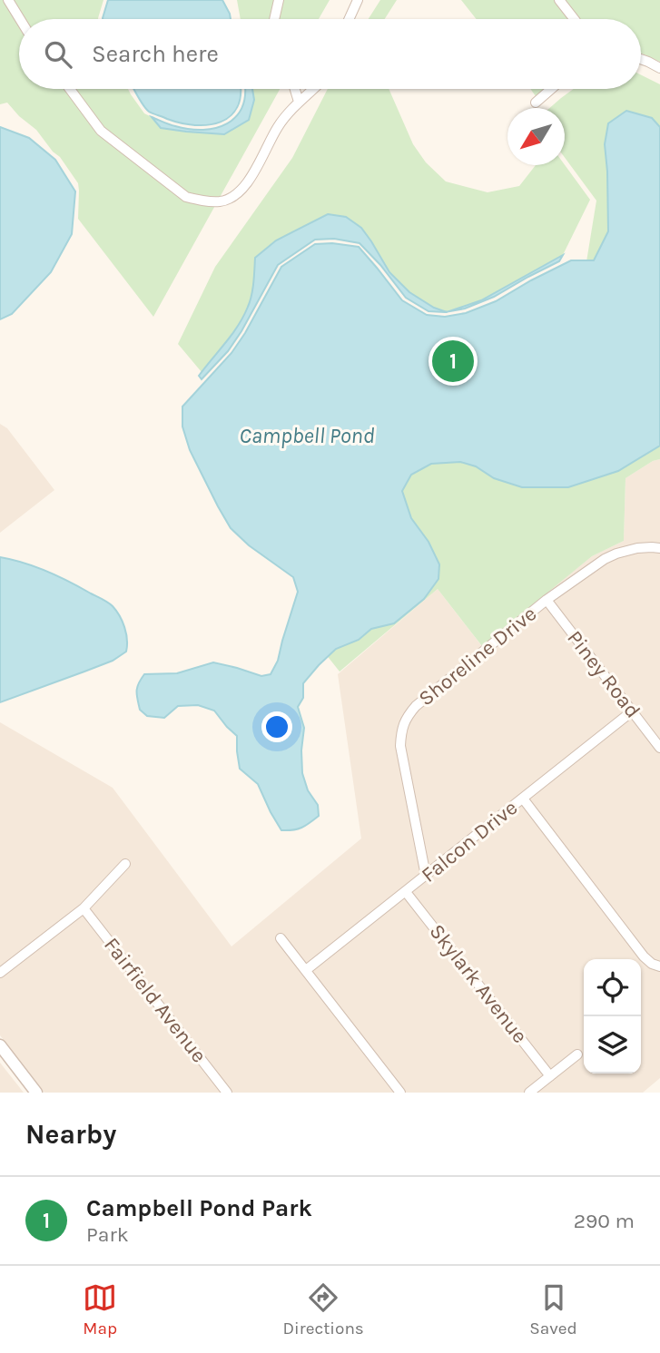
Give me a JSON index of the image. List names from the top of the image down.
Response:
{
  "streets": {
    "street": [
      "Shoreline Drive",
      "Piney Road",
      "Falcon Drive",
      "Skylark Avenue",
      "Fairfield Avenue"
    ]
  },
  "crossings": [
    ["Shoreline Drive", "Piney Road"],
    ["Shoreline Drive", "Falcon Drive"],
    ["Piney Road", "Falcon Drive"],
    ["Falcon Drive", "Skylark Avenue"]
  ],
  "water": ["Campbell Pond"],
  "north": "bottom left",
  "page": {
    "search": "Search here",
    "pins": "1",
    "heading": "Nearby",
    "list": [
      {
        "mark": "1",
        "name": "Campbell Pond Park",
        "note": "Park",
        "value": "290 m"
      }
    ],
    "nav": ["Map", "Directions", "Saved"]
  }
}
